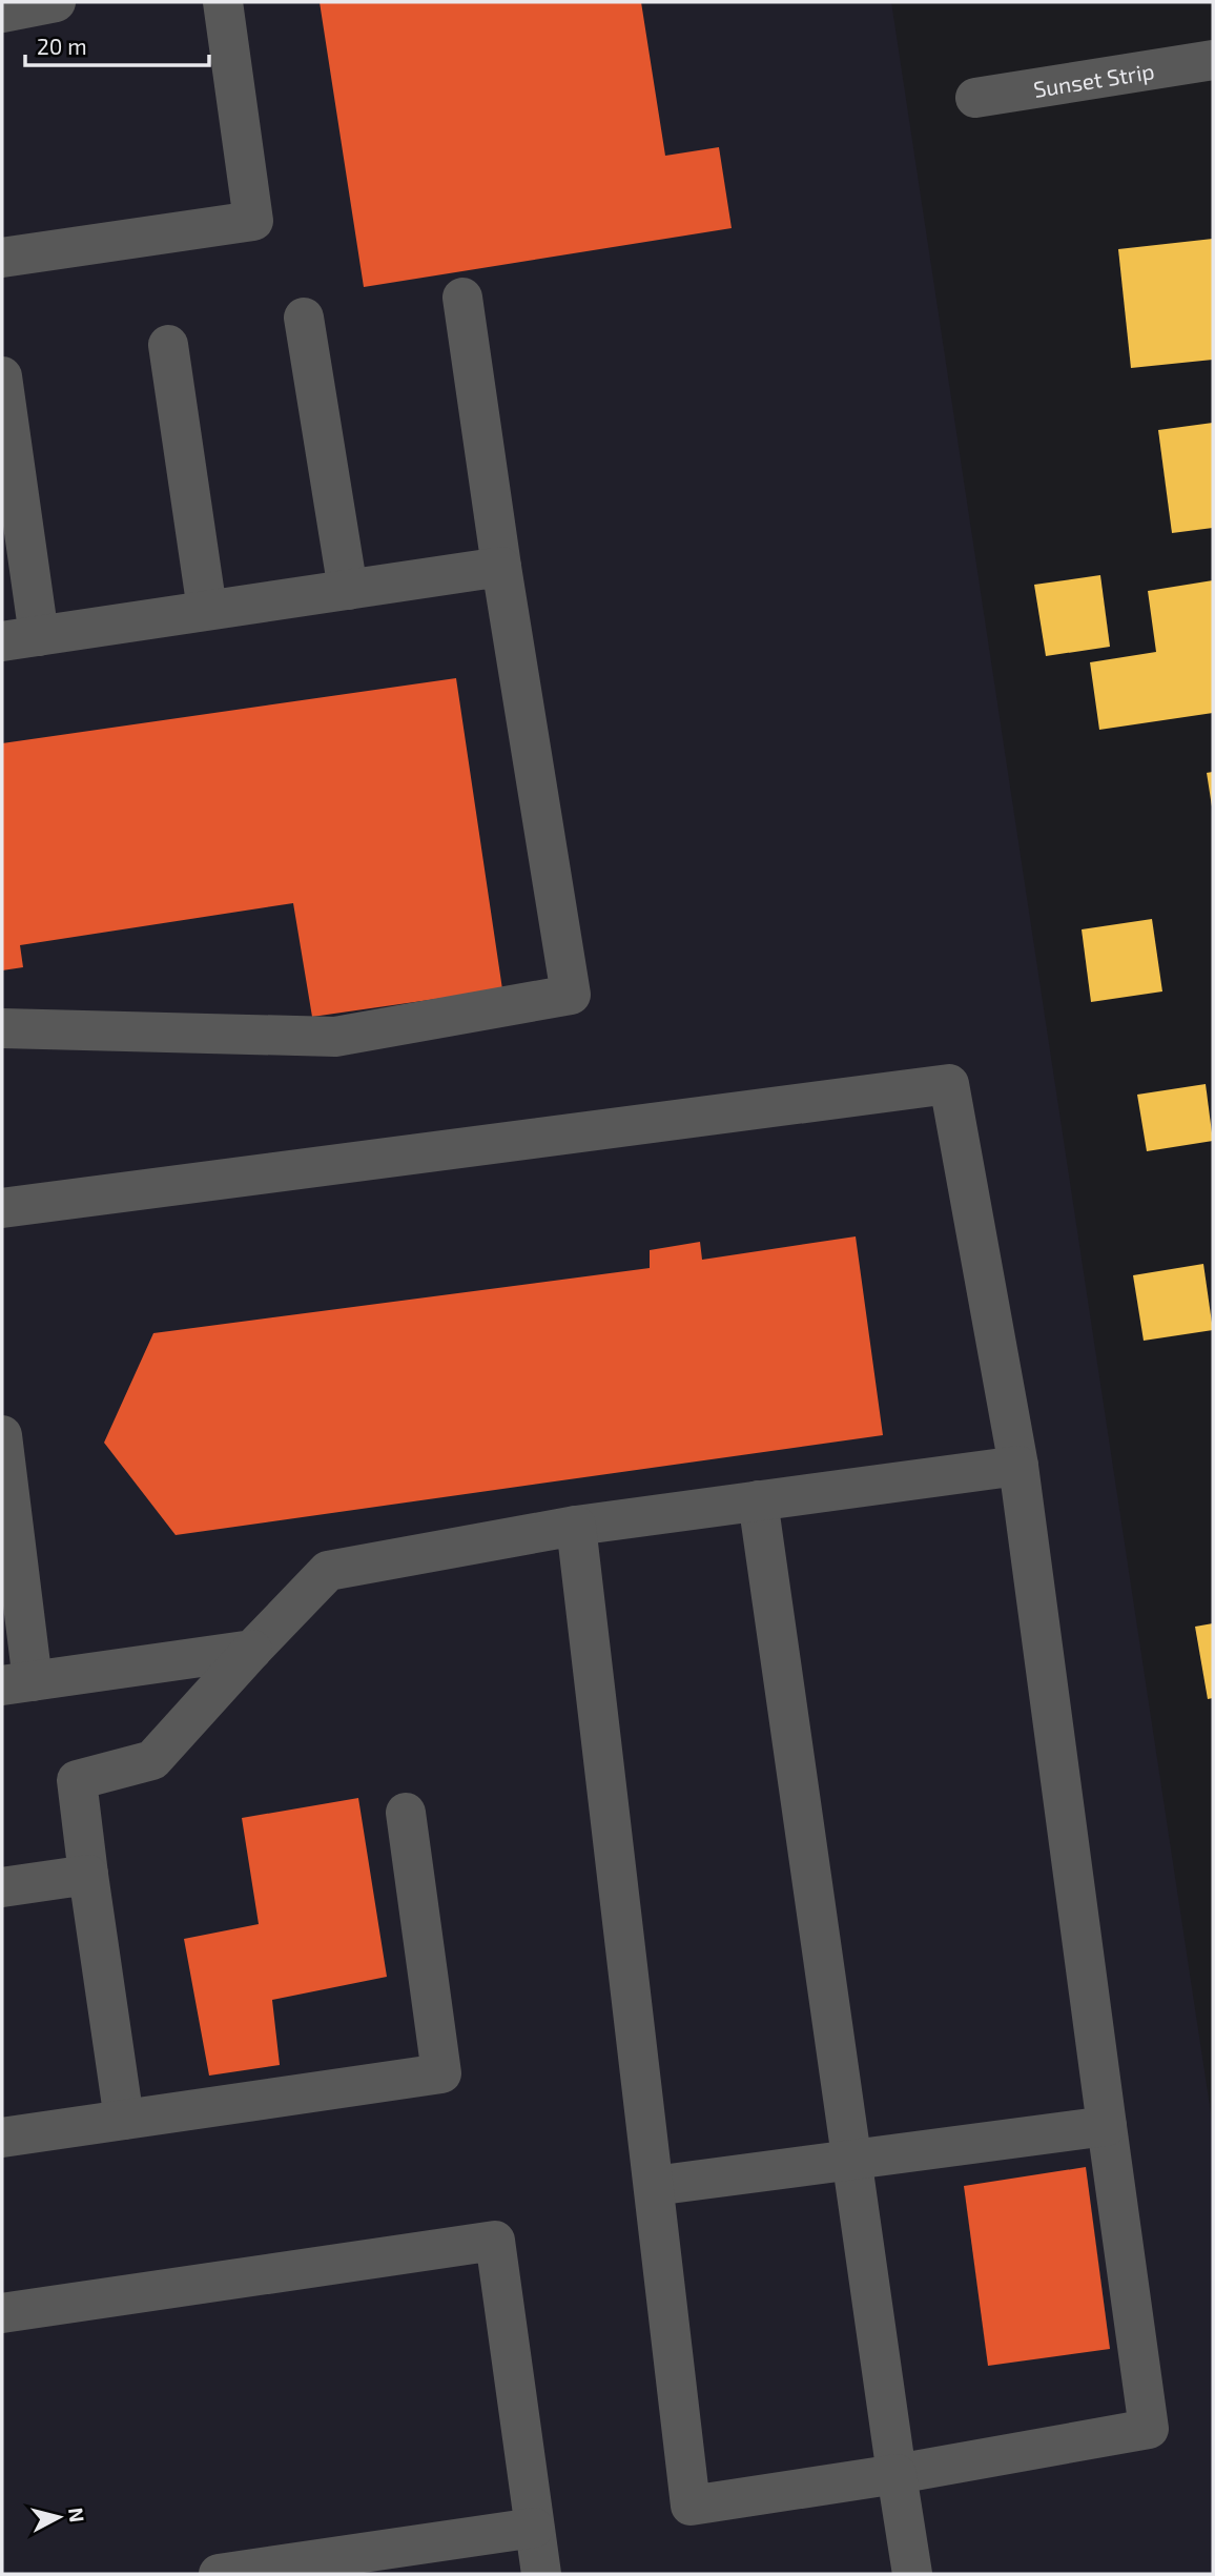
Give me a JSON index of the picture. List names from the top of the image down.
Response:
{
  "streets": {
    "street": ["Sunset Strip"]
  },
  "scale_bar": "20 m",
  "north": "right"
}
